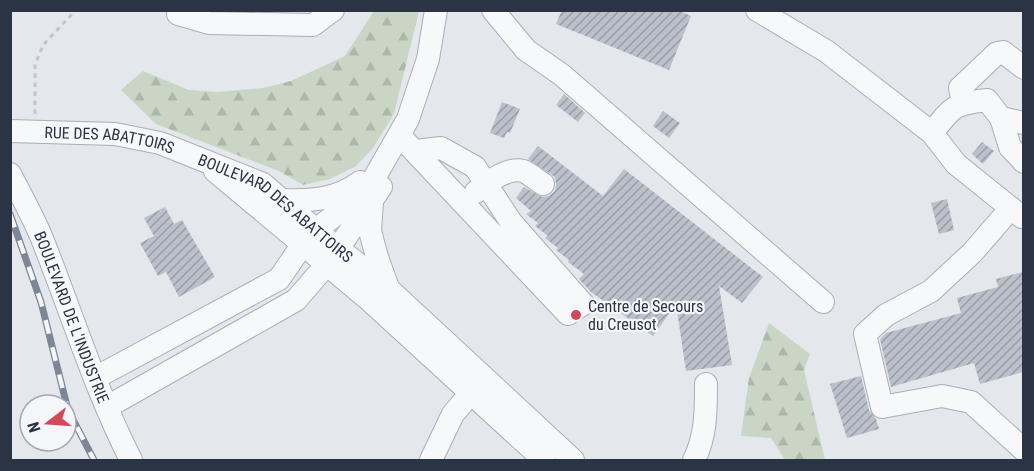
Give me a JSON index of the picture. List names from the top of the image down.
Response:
{
  "streets": {
    "street": ["RUE DES ABATTOIRS", "BOULEVARD DES ABATTOIRS", "BOULEVARD DE L'INDUSTRIE"]
  },
  "crossings": [
    ["RUE DES ABATTOIRS", "BOULEVARD DES ABATTOIRS"]
  ],
  "places": ["Centre de Secours du Creusot"],
  "north": "left"
}
